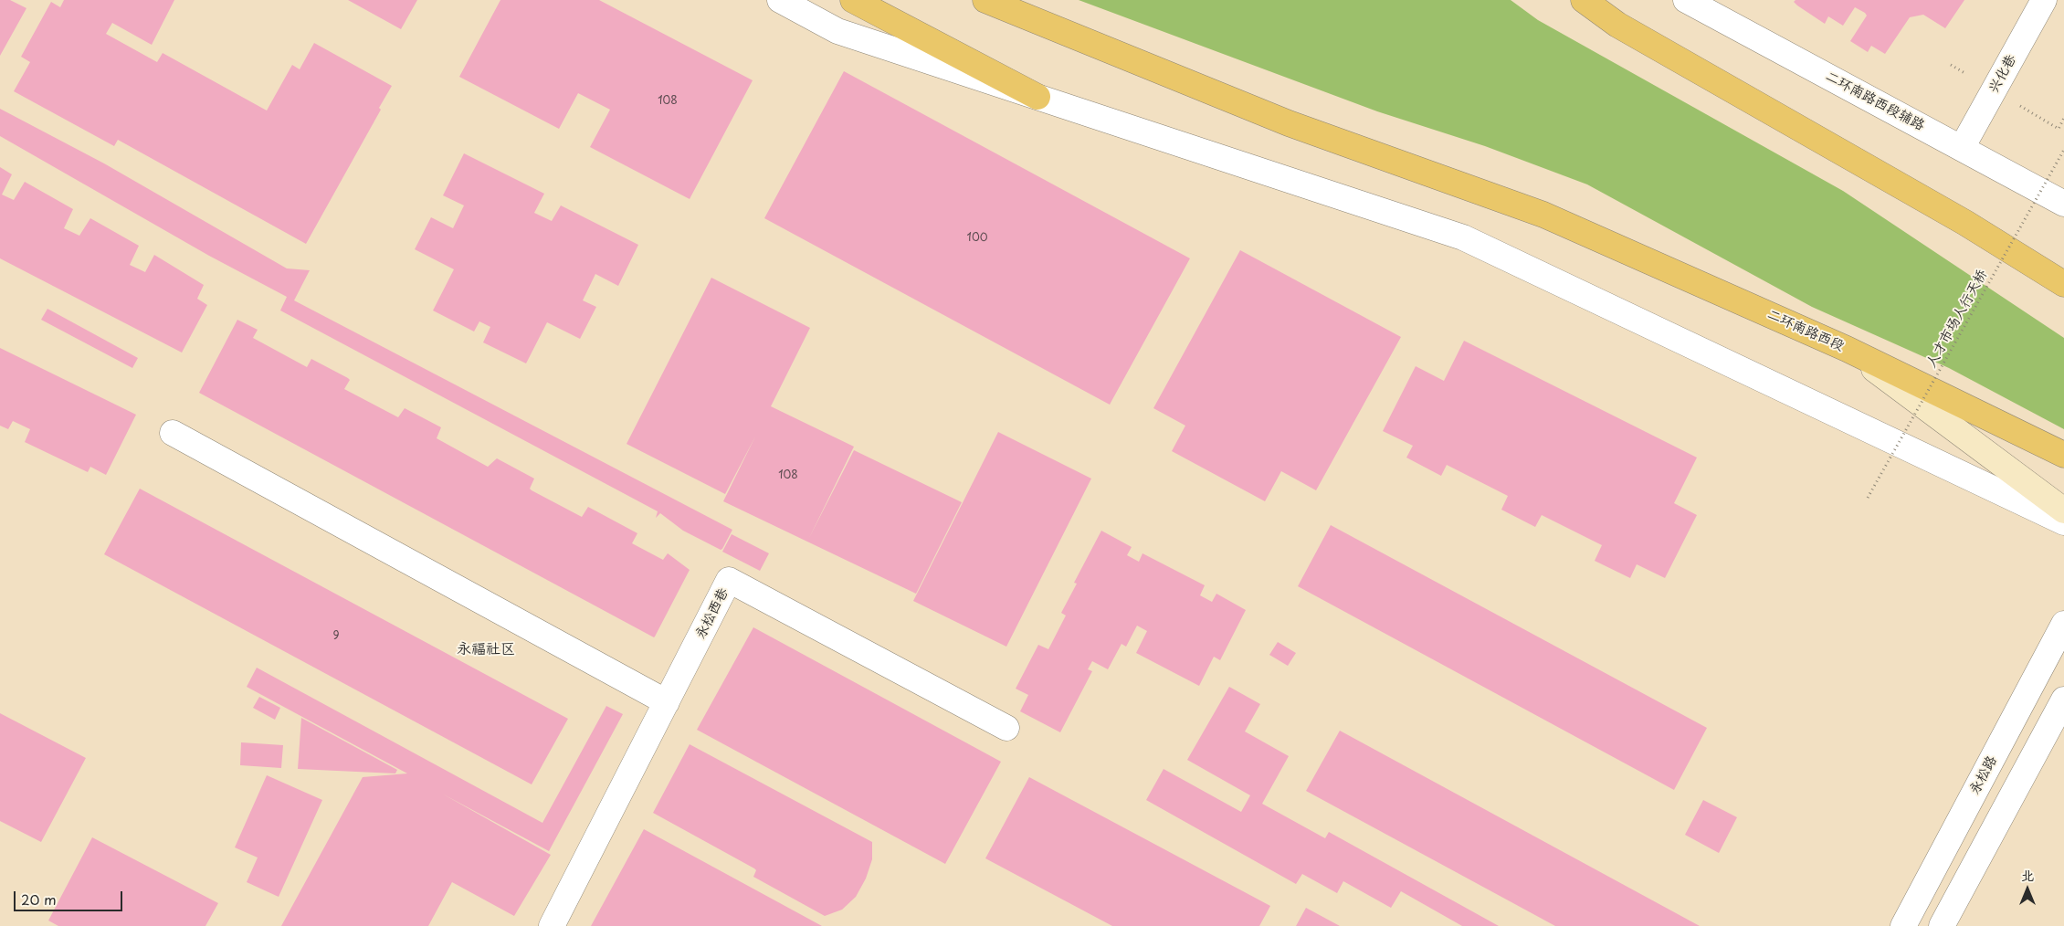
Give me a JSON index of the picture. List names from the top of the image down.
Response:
{
  "streets": {
    "highway": ["二环南路西段"],
    "street": [
      "兴化巷",
      "二环南路西段辅路",
      "永松西巷",
      "永松路"
    ],
    "path": ["人才市场人行天桥"]
  },
  "crossings": [
    ["兴化巷", "二环南路西段辅路"]
  ],
  "districts": ["永福社区"],
  "house_numbers": [
    "108",
    "100",
    "108",
    "9"
  ],
  "scale_bar": "20 m",
  "north": "top"
}
